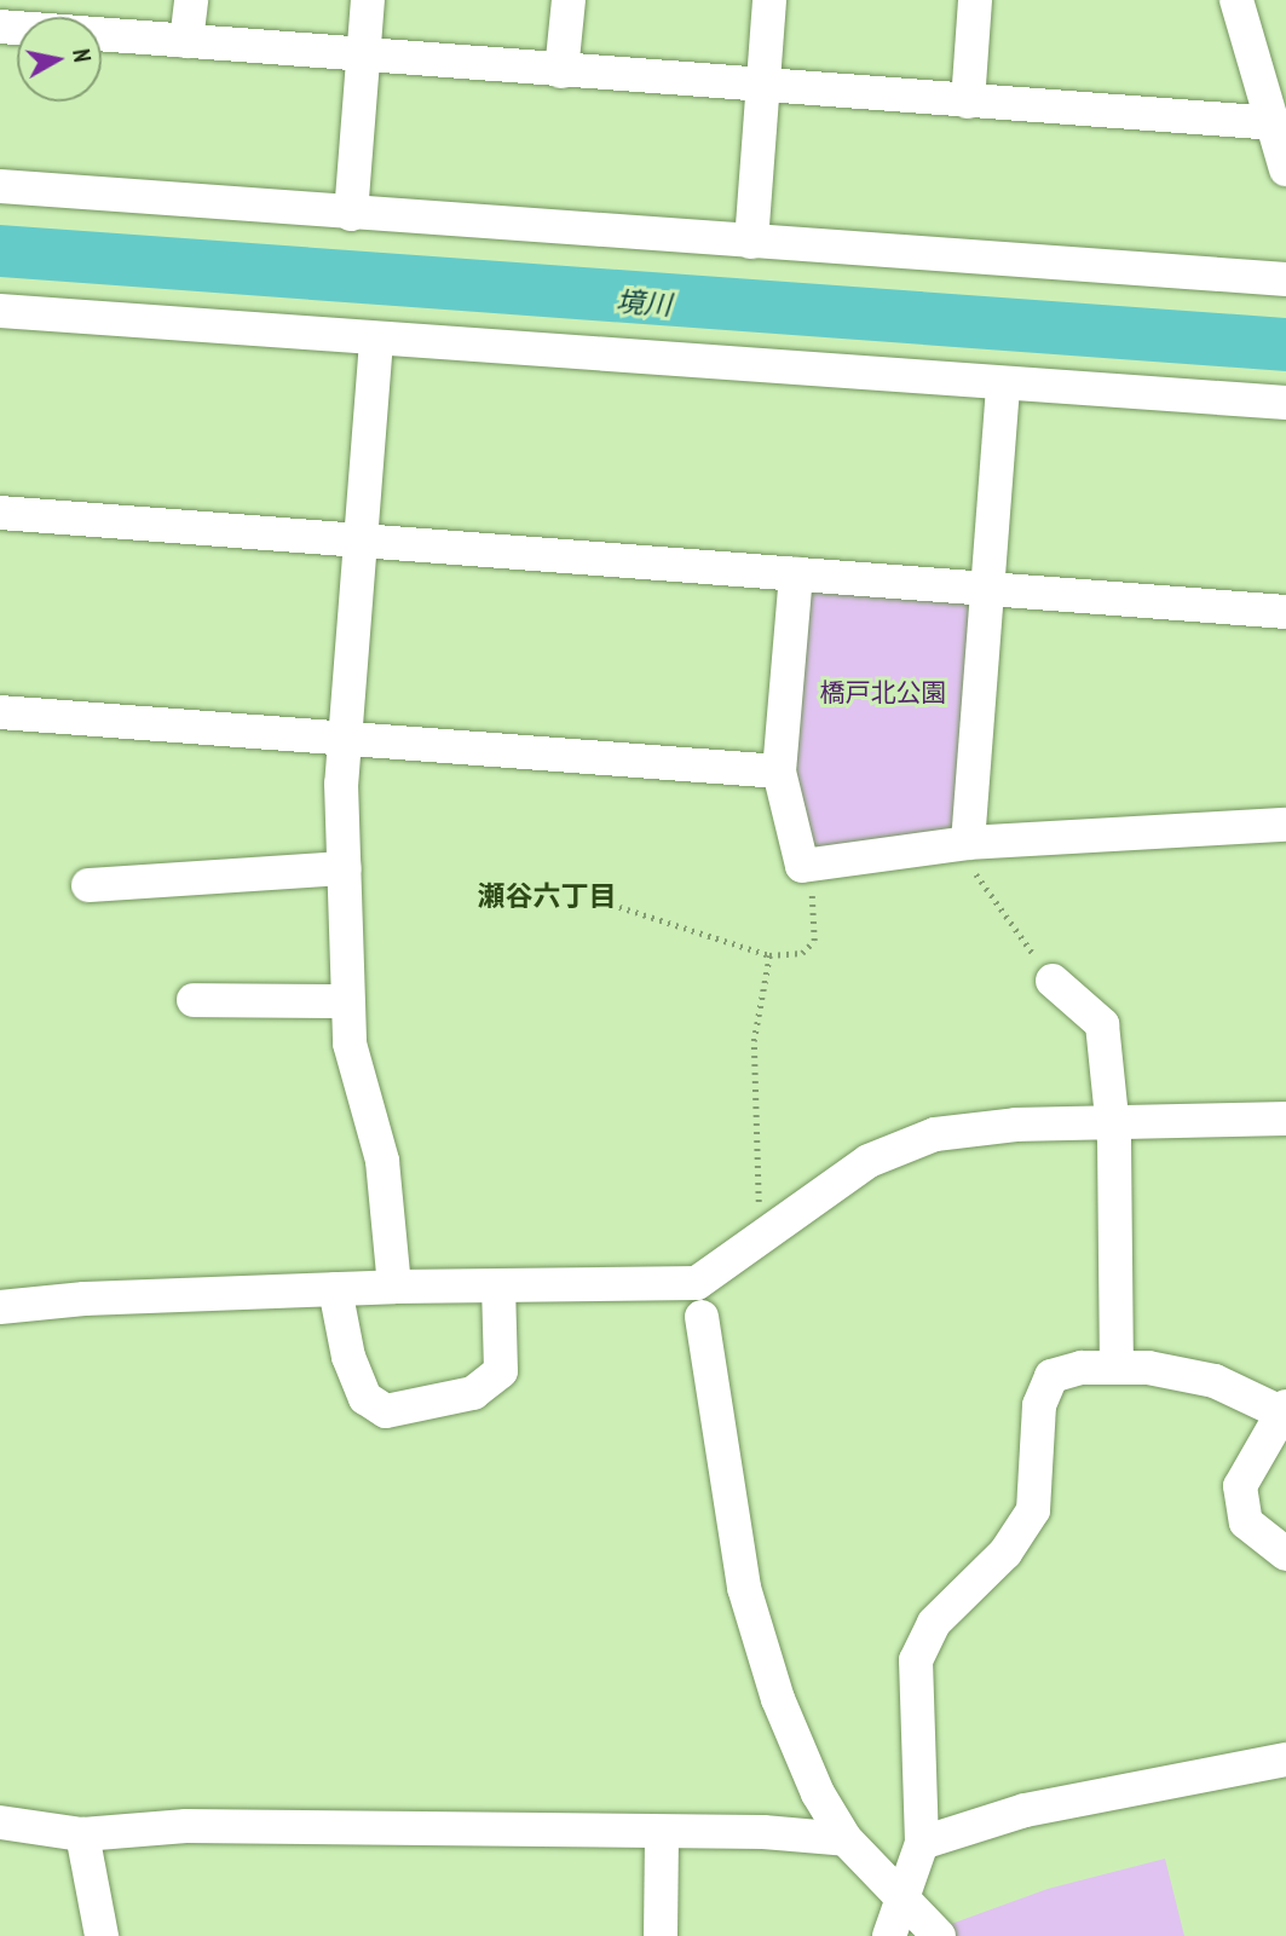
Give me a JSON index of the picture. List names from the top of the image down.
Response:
{
  "districts": ["瀬谷六丁目"],
  "water": ["境川"],
  "parks": ["橋戸北公園"],
  "north": "right"
}
